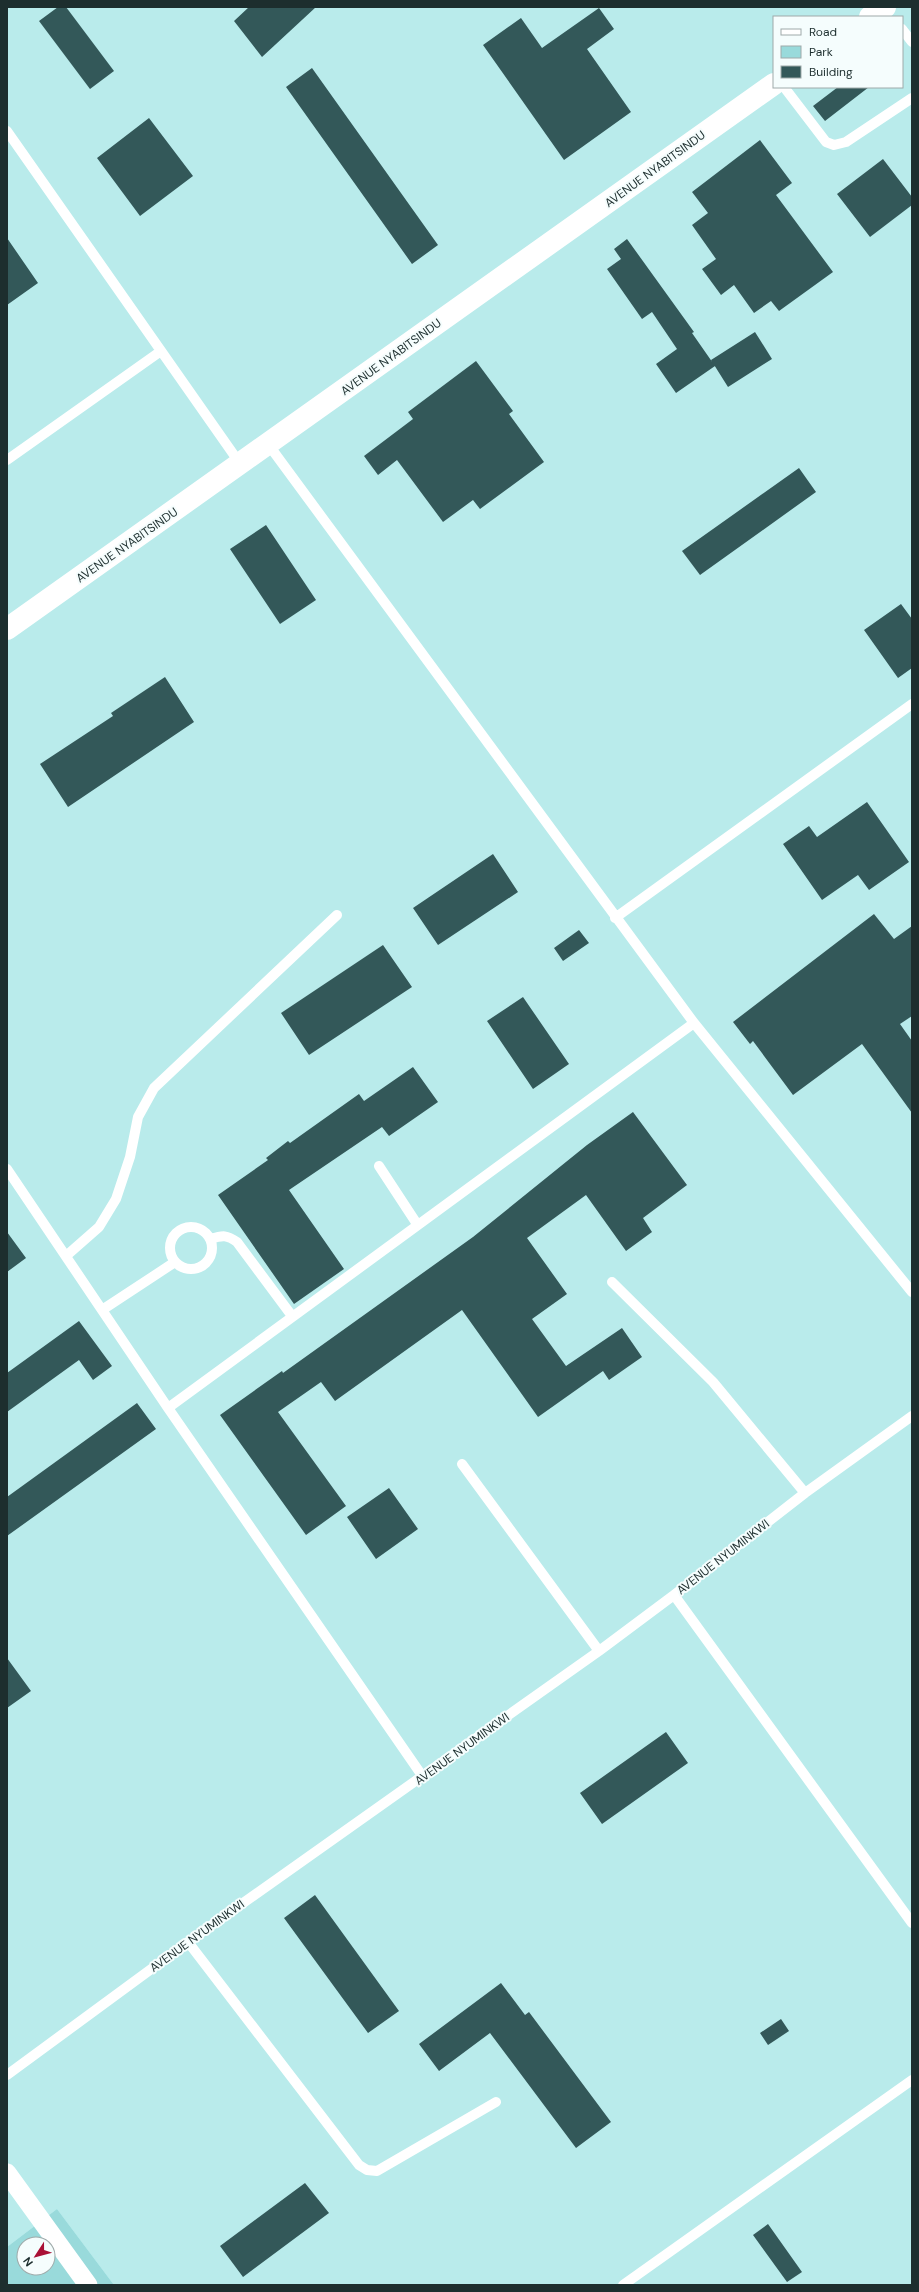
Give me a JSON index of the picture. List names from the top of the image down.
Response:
{
  "streets": {
    "street": ["AVENUE NYABITSINDU"],
    "lane": ["AVENUE NYUMINKWI"]
  },
  "legend": ["Road", "Park", "Building"],
  "north": "bottom left"
}
